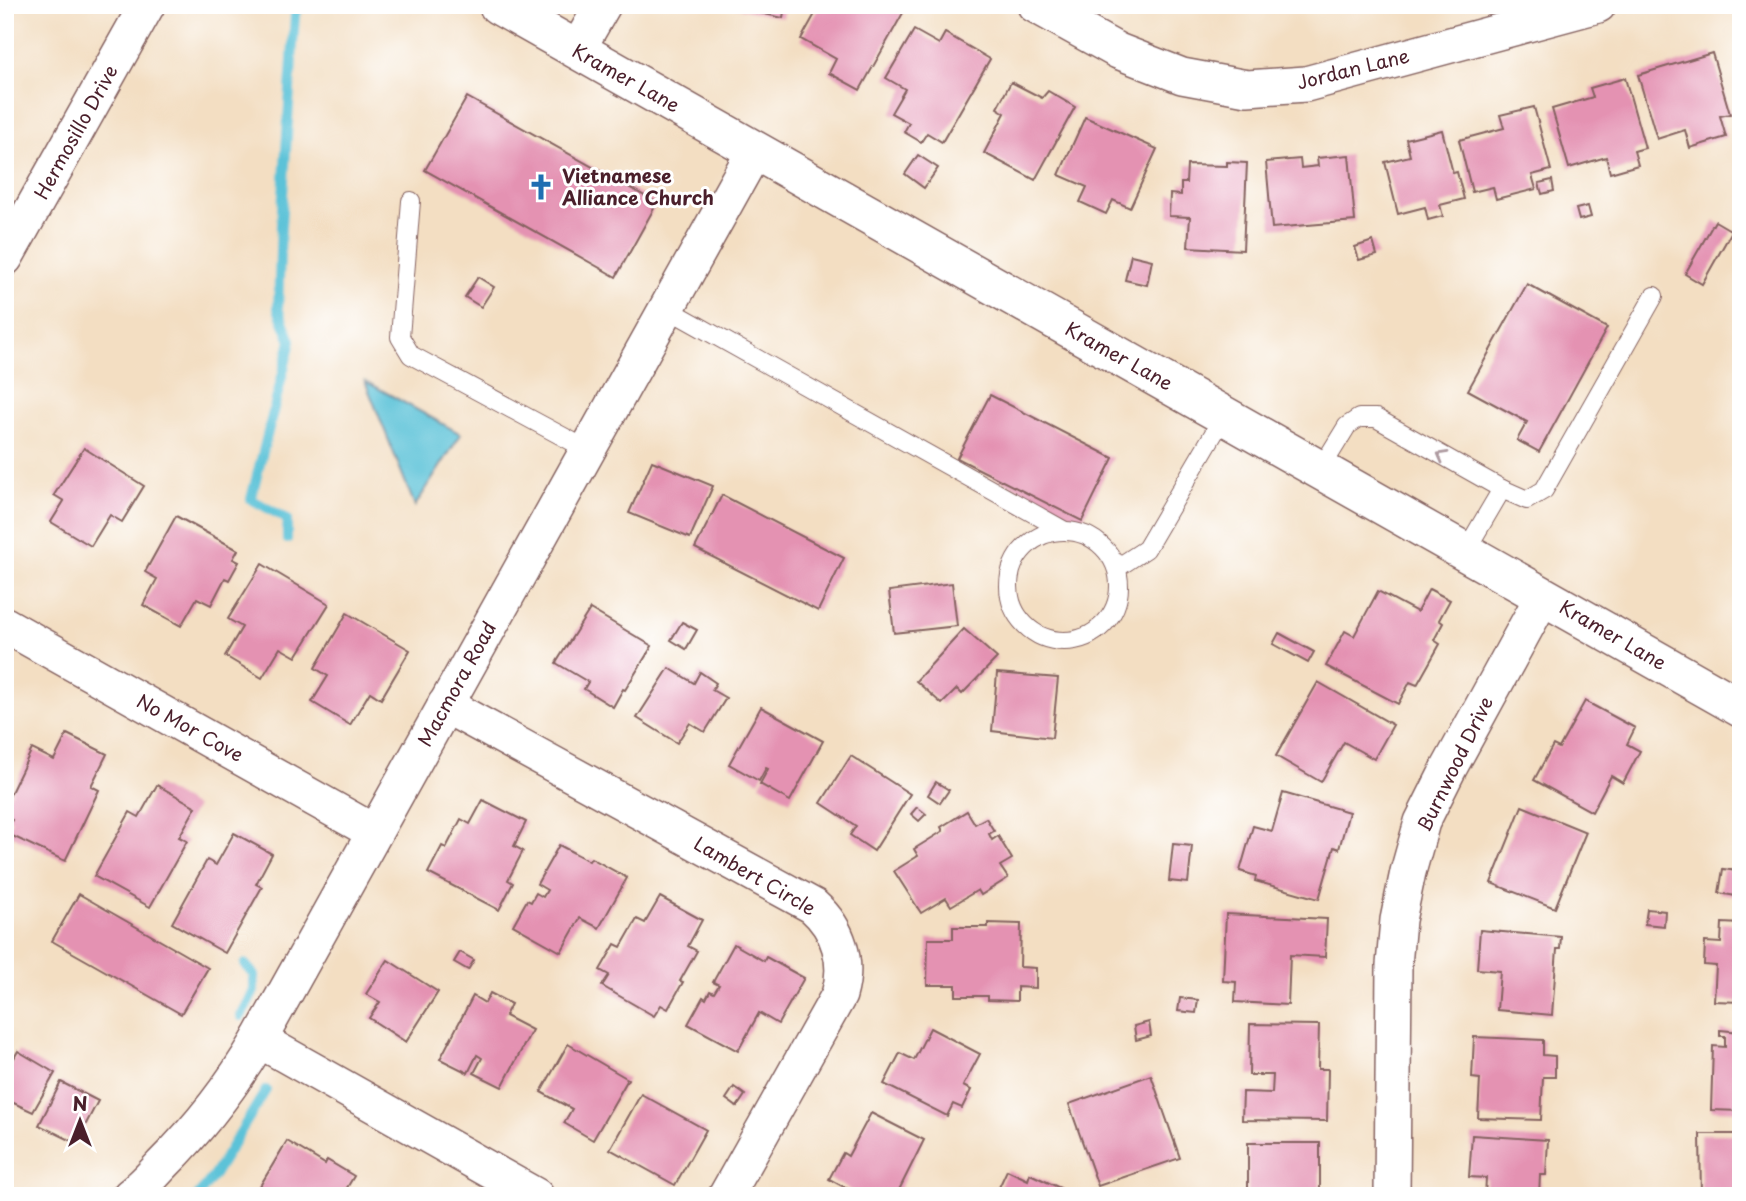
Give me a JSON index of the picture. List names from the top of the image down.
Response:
{
  "streets": {
    "street": [
      "Jordan Lane",
      "Kramer Lane",
      "Hermosillo Drive",
      "Macmora Road",
      "No Mor Cove",
      "Burnwood Drive",
      "Lambert Circle"
    ]
  },
  "crossings": [
    ["Kramer Lane", "Macmora Road"],
    ["Kramer Lane", "Burnwood Drive"],
    ["Macmora Road", "No Mor Cove"],
    ["Macmora Road", "Lambert Circle"]
  ],
  "places": {
    "church": ["Vietnamese Alliance Church"]
  },
  "north": "top"
}
